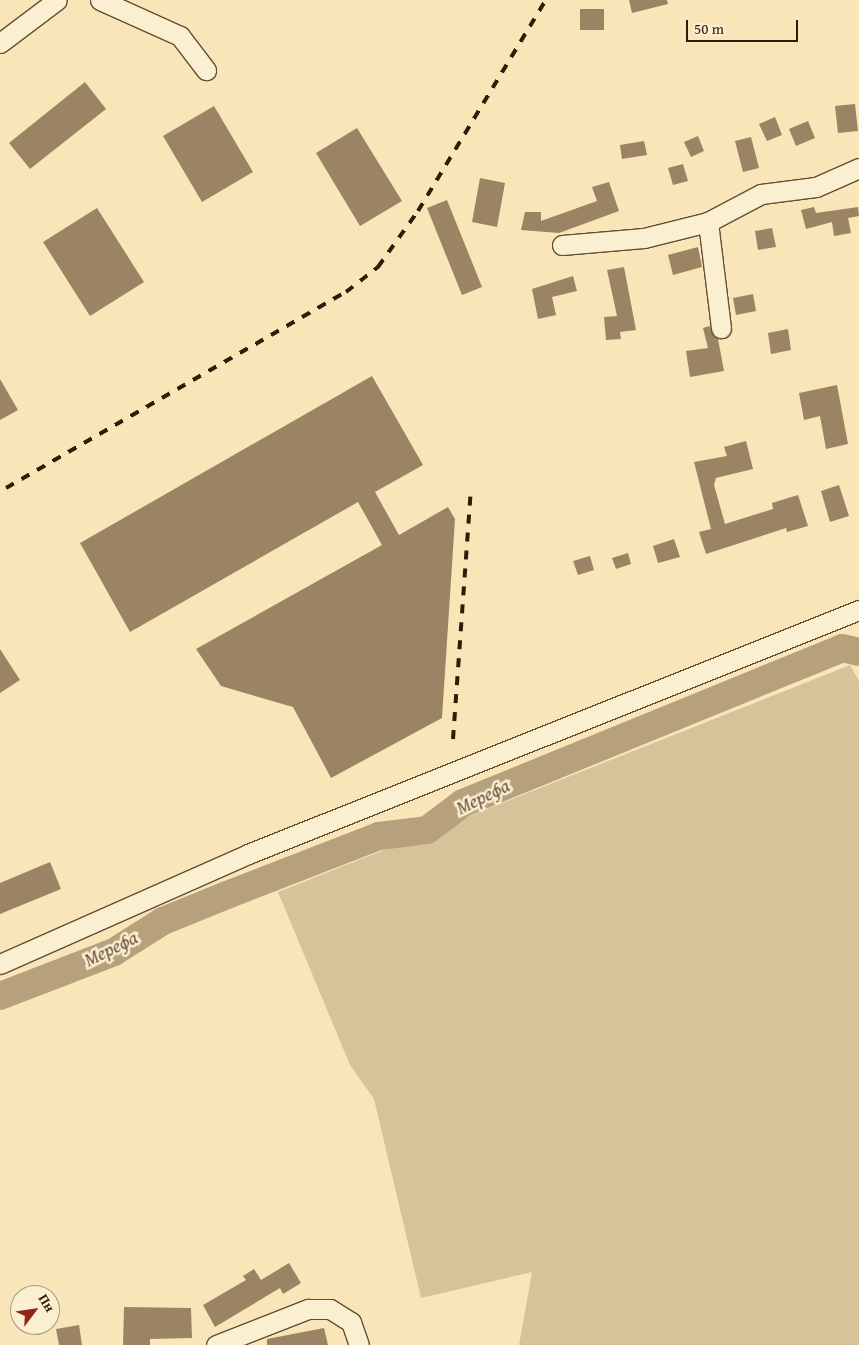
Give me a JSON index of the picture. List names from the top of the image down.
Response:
{
  "water": ["Мерефа"],
  "scale_bar": "50 m",
  "north": "top right"
}
